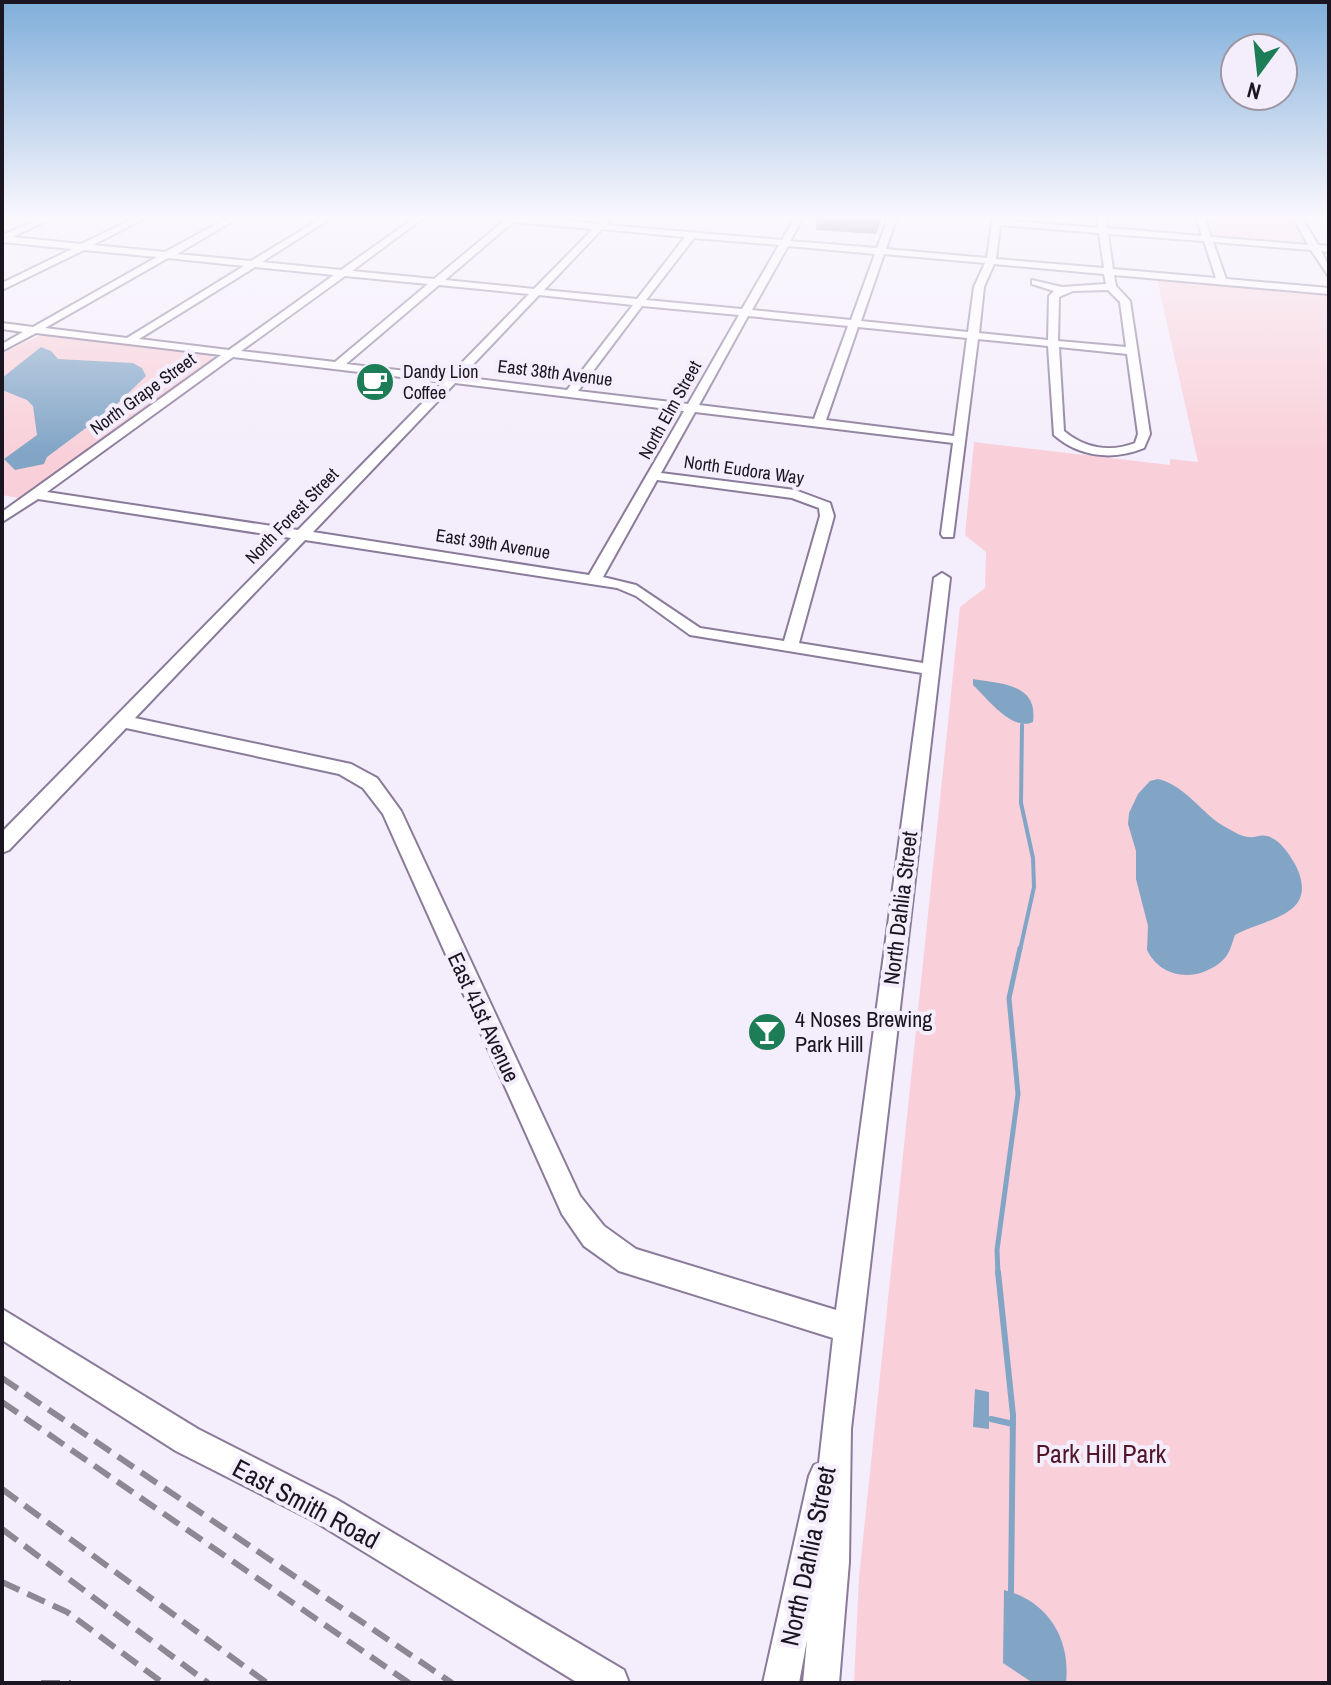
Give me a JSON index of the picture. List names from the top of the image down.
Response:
{
  "streets": {
    "street": [
      "East 38th Avenue",
      "North Grape Street",
      "North Elm Street",
      "North Eudora Way",
      "North Forest Street",
      "East 39th Avenue",
      "North Dahlia Street",
      "East 41st Avenue",
      "East Smith Road"
    ]
  },
  "crossings": [
    ["East 38th Avenue", "North Grape Street"],
    ["East 38th Avenue", "North Elm Street"],
    ["East 38th Avenue", "North Forest Street"],
    ["North Grape Street", "East 39th Avenue"],
    ["North Elm Street", "North Eudora Way"],
    ["North Elm Street", "East 39th Avenue"],
    ["North Eudora Way", "East 39th Avenue"],
    ["North Forest Street", "East 39th Avenue"],
    ["North Forest Street", "East 41st Avenue"],
    ["East 39th Avenue", "North Dahlia Street"],
    ["North Dahlia Street", "East 41st Avenue"]
  ],
  "parks": ["Park Hill Park"],
  "places": {
    "cafe": ["Dandy Lion Coffee"],
    "bar": ["4 Noses Brewing Park Hill"]
  },
  "north": "bottom"
}
